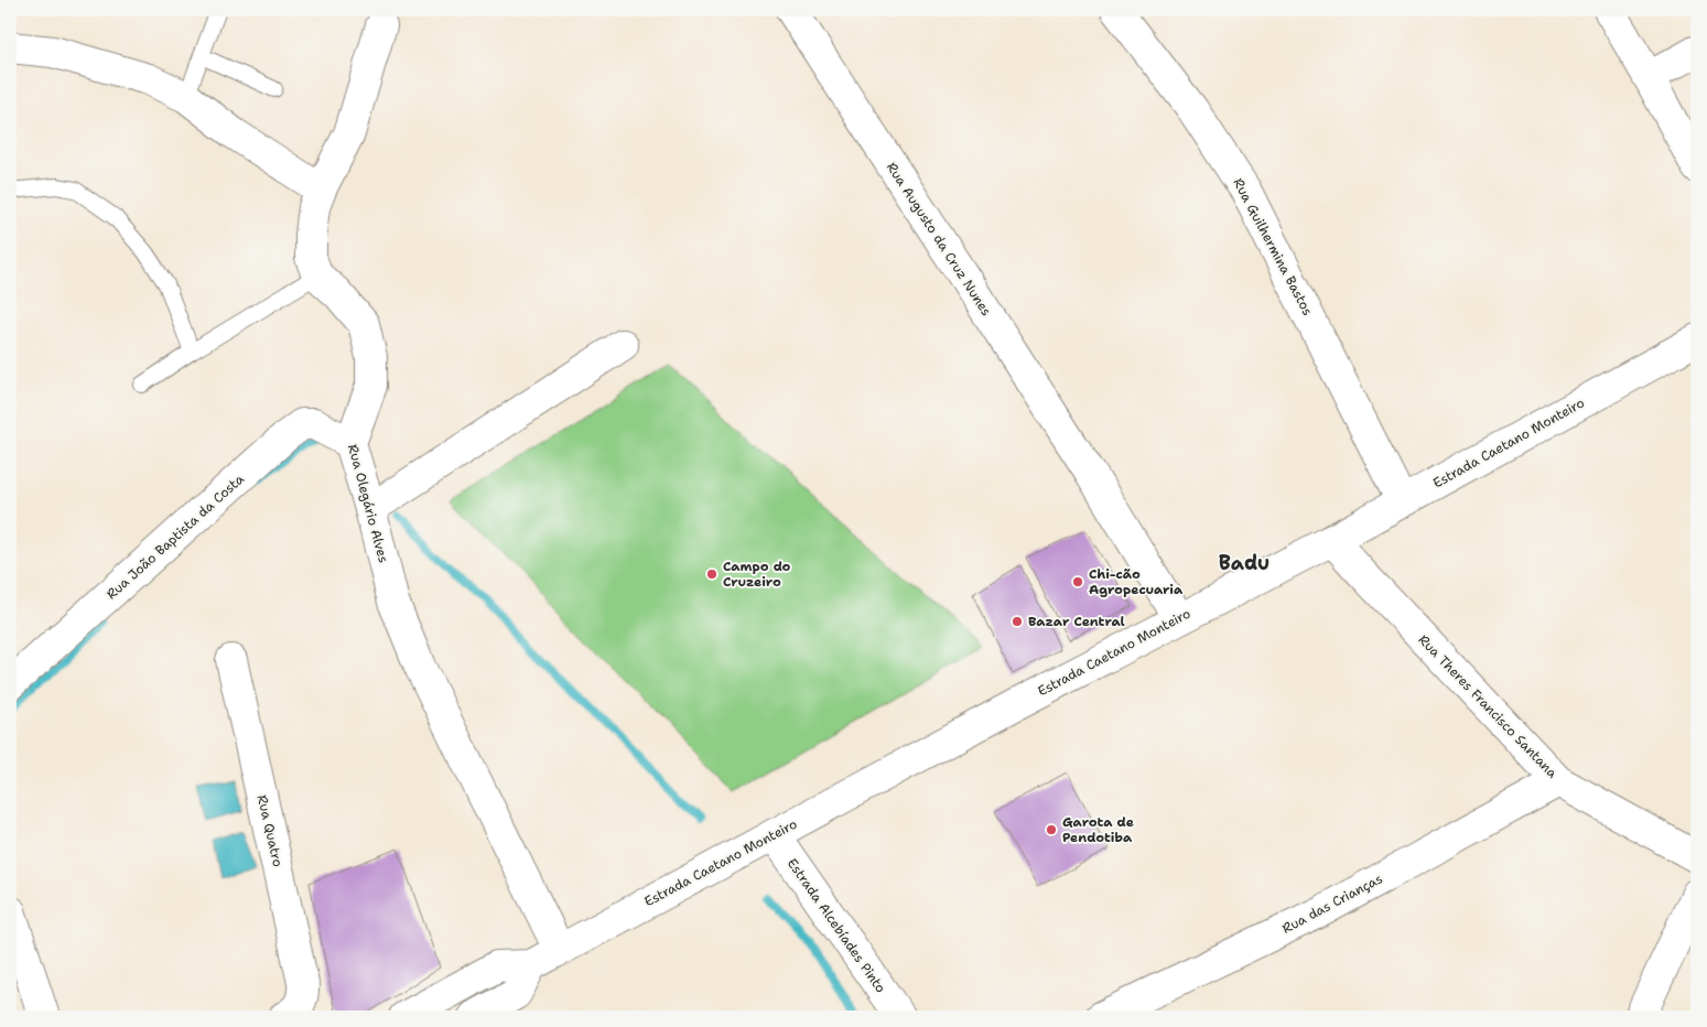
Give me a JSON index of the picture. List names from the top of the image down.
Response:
{
  "streets": {
    "street": [
      "Rua Augusto da Cruz Nunes",
      "Rua Guilhermina Bastos",
      "Estrada Caetano Monteiro",
      "Rua Olegário Alves",
      "Rua João Baptista da Costa",
      "Rua Theres Francisco Santana",
      "Rua Quatro",
      "Rua das Crianças",
      "Estrada Alcebíades Pinto"
    ]
  },
  "crossings": [
    ["Rua Augusto da Cruz Nunes", "Estrada Caetano Monteiro"],
    ["Rua Guilhermina Bastos", "Estrada Caetano Monteiro"],
    ["Estrada Caetano Monteiro", "Rua Olegário Alves"],
    ["Estrada Caetano Monteiro", "Rua Theres Francisco Santana"],
    ["Estrada Caetano Monteiro", "Estrada Alcebíades Pinto"],
    ["Rua Olegário Alves", "Rua João Baptista da Costa"],
    ["Rua Theres Francisco Santana", "Rua das Crianças"]
  ],
  "districts": ["Badu"],
  "places": [
    "Campo do Cruzeiro",
    "Chi-cão Agropecuaria",
    "Bazar Central",
    "Garota de Pendotiba"
  ]
}
